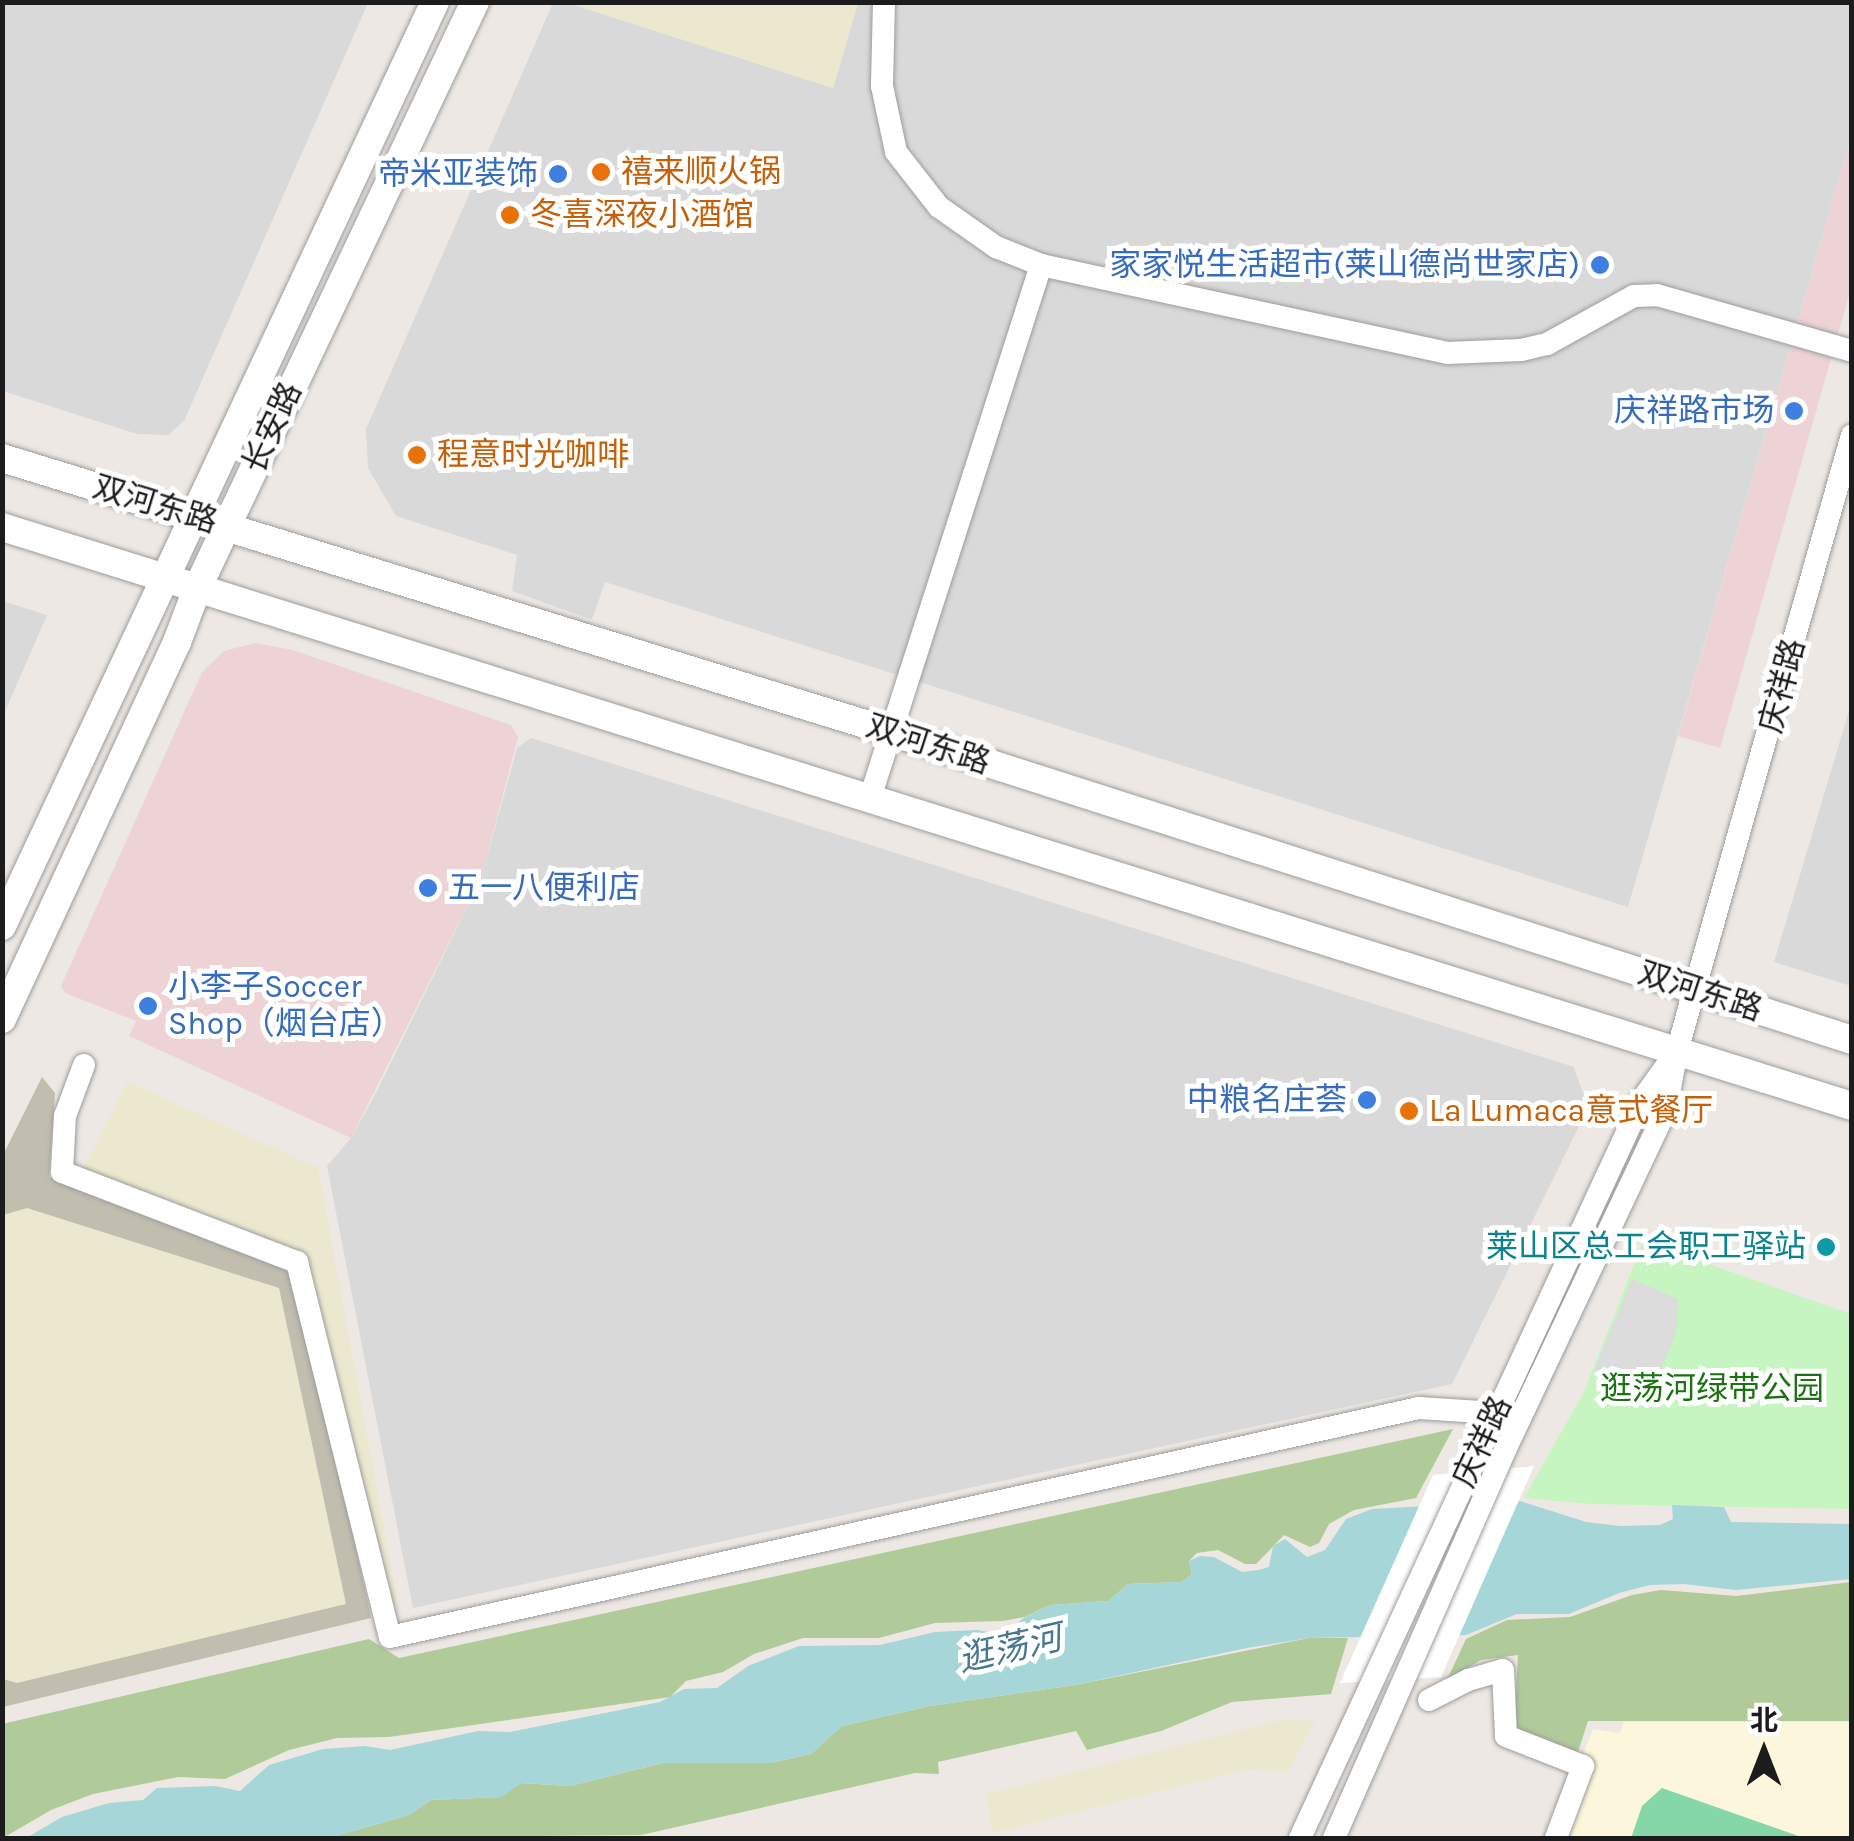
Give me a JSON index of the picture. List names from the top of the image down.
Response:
{
  "streets": {
    "street": ["长安路", "双河东路", "庆祥路"]
  },
  "crossings": [
    ["长安路", "双河东路"],
    ["双河东路", "庆祥路"]
  ],
  "water": ["逛荡河"],
  "parks": ["逛荡河绿带公园"],
  "places": [
    "禧来顺火锅",
    "帝米亚装饰",
    "冬喜深夜小酒馆",
    "家家悦生活超市(莱山德尚世家店)",
    "庆祥路市场",
    "程意时光咖啡",
    "五一八便利店",
    "小李子Soccer Shop（烟台店）",
    "中粮名庄荟",
    "La Lumaca意式餐厅",
    "莱山区总工会职工驿站"
  ],
  "north": "top"
}
